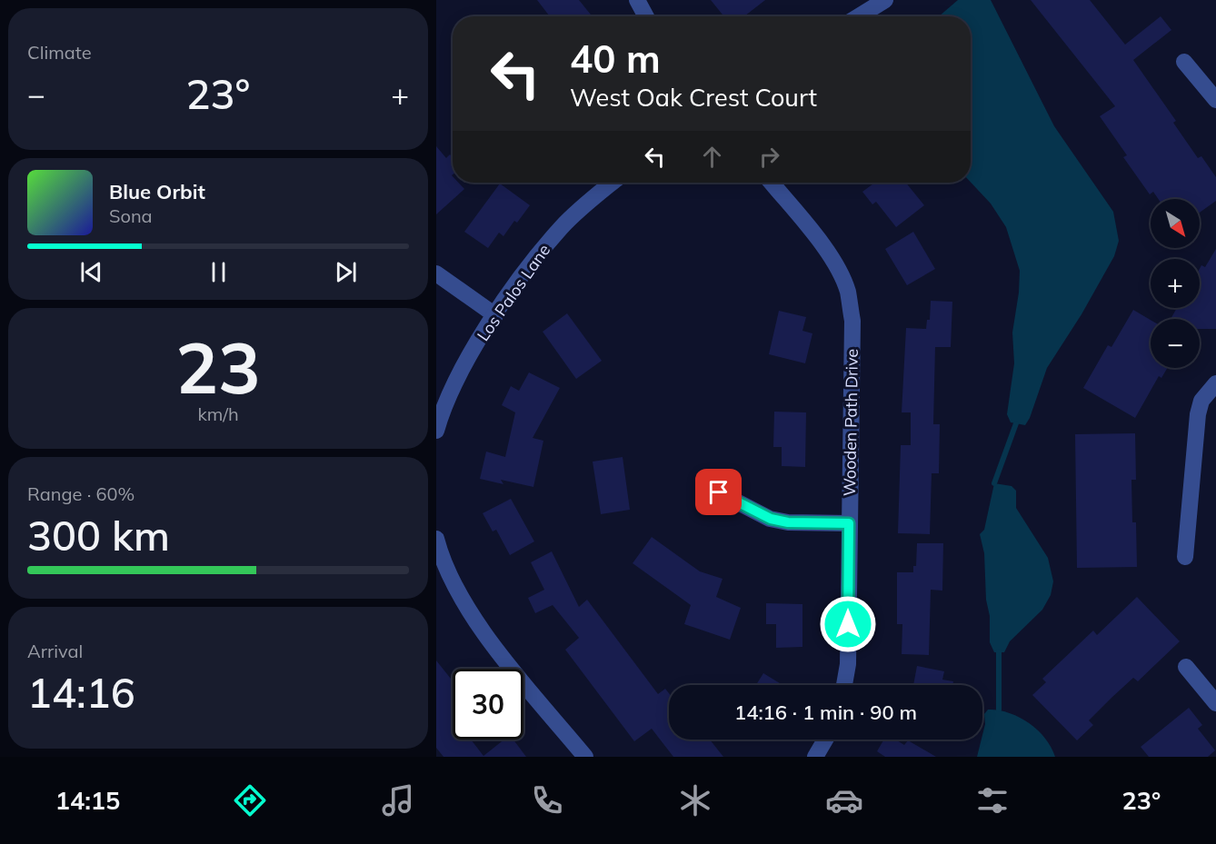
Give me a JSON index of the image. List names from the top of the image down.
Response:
{
  "streets": {
    "street": ["Los Palos Lane", "Wooden Path Drive"]
  },
  "north": "bottom right",
  "page": {
    "tile": [
      "Climate",
      ["23", "km/h"],
      ["Range · 60%", "300 km"],
      ["Arrival", "14:16"]
    ],
    "turn": ["40 m", "West Oak Crest Court"],
    "heat": ["−", "23°", "+"],
    "song": ["Blue Orbit", "Sona"],
    "map_buttons": ["+", "−"],
    "limit": "30",
    "trip": "14:16 · 1 min · 90 m",
    "tabs": ["14:15", "23°"]
  }
}
